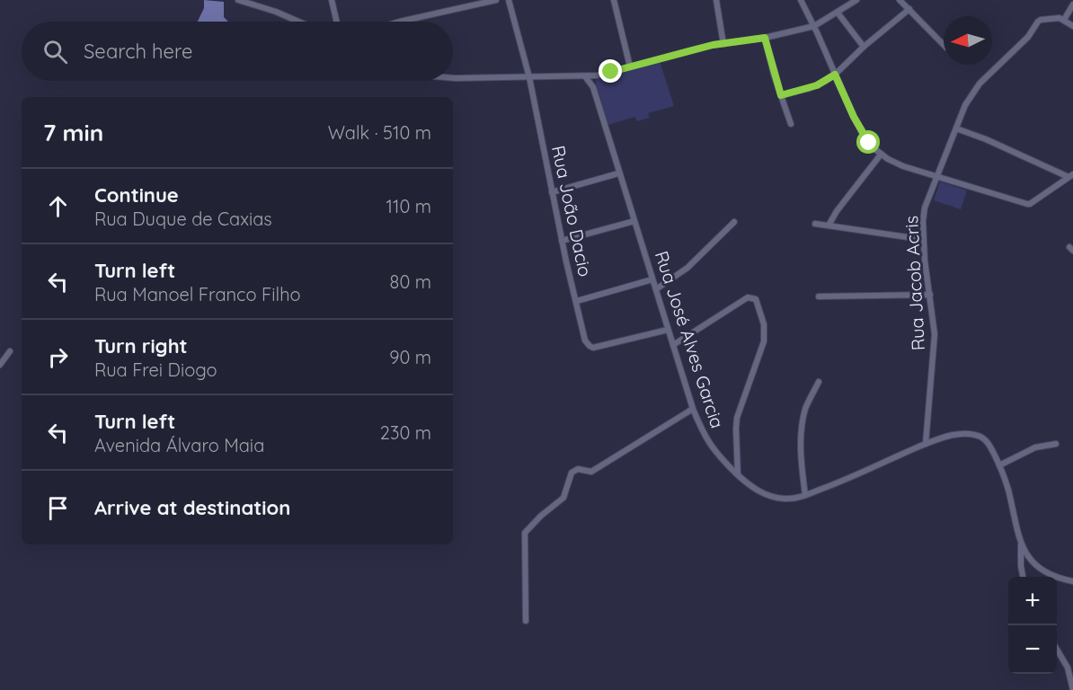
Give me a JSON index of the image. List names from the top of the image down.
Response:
{
  "streets": {
    "street": ["Rua João Dacio", "Rua Jacob Acris", "Rua José Alves Garcia"]
  },
  "crossings": [
    ["Rua João Dacio", "Rua José Alves Garcia"],
    ["Rua Jacob Acris", "Rua José Alves Garcia"]
  ],
  "north": "left",
  "page": {
    "search": "Search here",
    "heading": ["7 min", "Walk · 510 m"],
    "list": [
      ["Continue", "Rua Duque de Caxias", "110 m"],
      ["Turn left", "Rua Manoel Franco Filho", "80 m"],
      ["Turn right", "Rua Frei Diogo", "90 m"],
      ["Turn left", "Avenida Álvaro Maia", "230 m"],
      "Arrive at destination"
    ],
    "map_buttons": ["+", "−"]
  }
}
